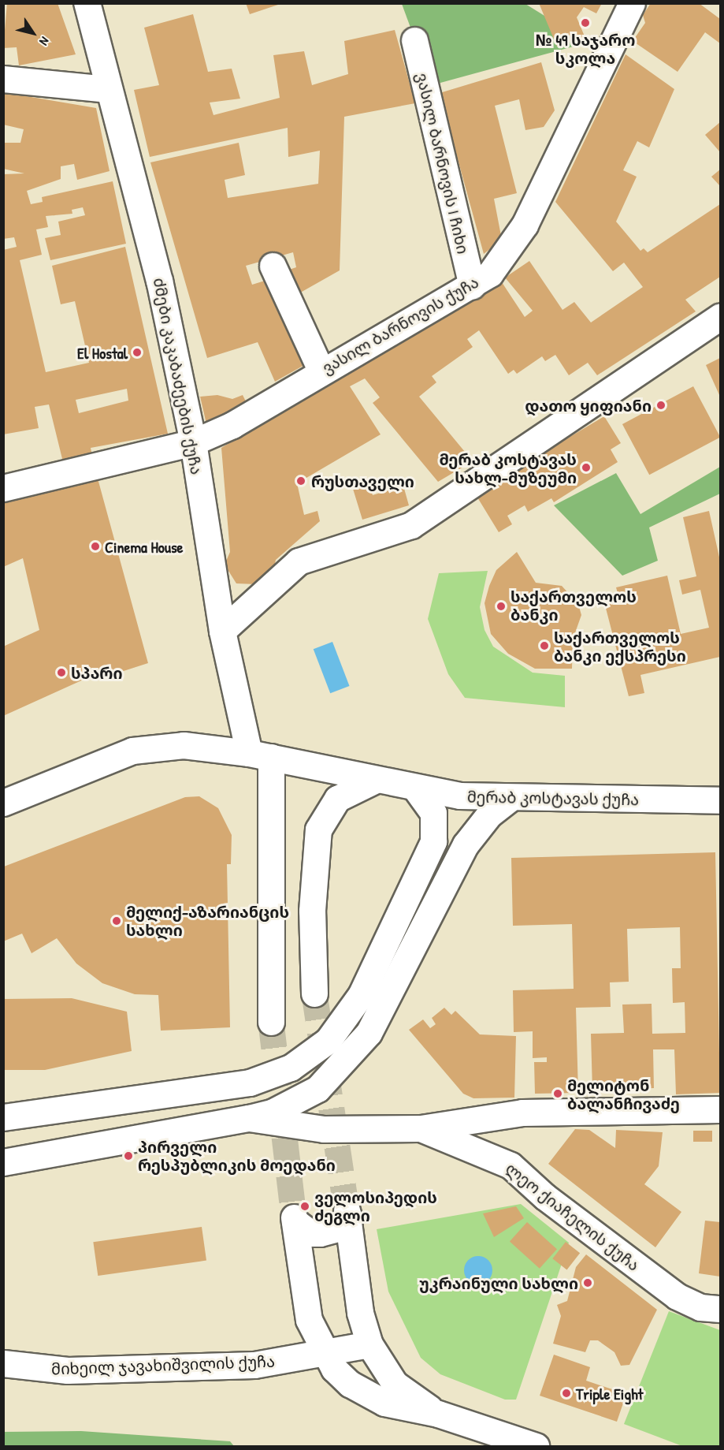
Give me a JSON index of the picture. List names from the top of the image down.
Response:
{
  "streets": {
    "street": [
      "ვასილ ბარნოვის I ჩიხი",
      "ვასილ ბარნოვის ქუჩა",
      "ძმები კაკაბაძეების ქუჩა",
      "მერაბ კოსტავას ქუჩა",
      "ლეო ქიაჩელის ქუჩა",
      "მიხეილ ჯავახიშვილის ქუჩა"
    ]
  },
  "crossings": [
    ["ვასილ ბარნოვის I ჩიხი", "ვასილ ბარნოვის ქუჩა"],
    ["ვასილ ბარნოვის ქუჩა", "ძმები კაკაბაძეების ქუჩა"],
    ["ძმები კაკაბაძეების ქუჩა", "მერაბ კოსტავას ქუჩა"]
  ],
  "places": [
    "№ 49 საჯარო სკოლა",
    "El Hostal",
    "დათო ყიფიანი",
    "მერაბ კოსტავას სახლ-მუზეუმი",
    "რუსთაველი",
    "Cinema House",
    "საქართველოს ბანკი",
    "საქართველოს ბანკი ექსპრესი",
    "სპარი",
    "მელიქ-აზარიანცის სახლი",
    "მელიტონ ბალანჩივაძე",
    "პირველი რესპუბლიკის მოედანი",
    "ველოსიპედის ძეგლი",
    "უკრაინული სახლი",
    "Triple Eight"
  ],
  "north": "bottom right"
}
